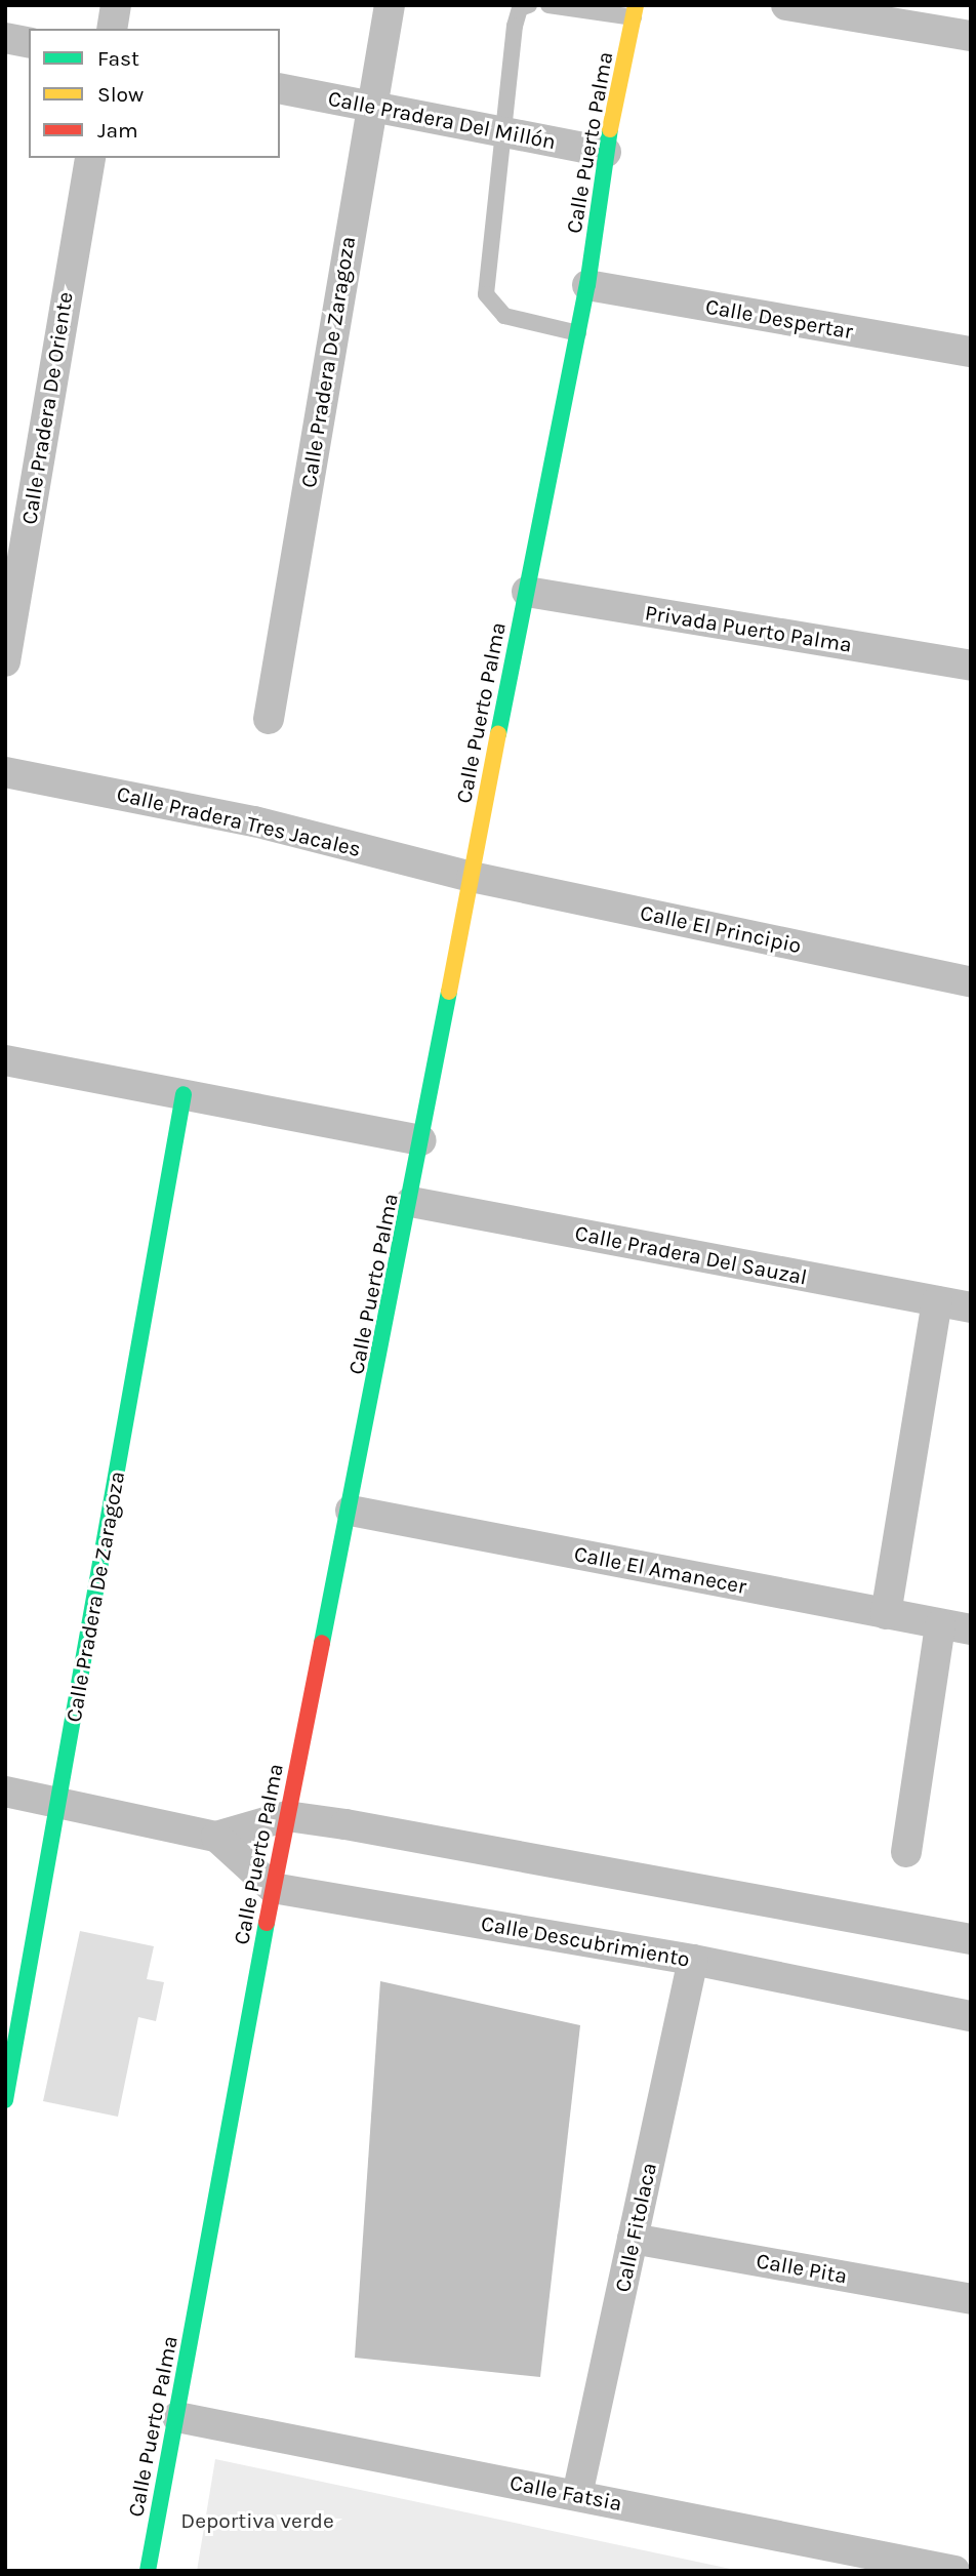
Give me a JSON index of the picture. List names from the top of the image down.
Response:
{
  "streets": {
    "street": [
      "Calle Pradera Del Millón",
      "Calle Puerto Palma",
      "Calle Despertar",
      "Calle Pradera De Zaragoza",
      "Calle Pradera De Oriente",
      "Privada Puerto Palma",
      "Calle Pradera Tres Jacales",
      "Calle El Principio",
      "Calle Pradera Del Sauzal",
      "Calle El Amanecer",
      "Calle Descubrimiento",
      "Calle Fitolaca",
      "Calle Pita",
      "Calle Fatsia"
    ]
  },
  "crossings": [
    ["Calle Pradera Del Millón", "Calle Puerto Palma"],
    ["Calle Pradera Del Millón", "Calle Pradera De Zaragoza"],
    ["Calle Puerto Palma", "Calle Despertar"],
    ["Calle Puerto Palma", "Privada Puerto Palma"],
    ["Calle Puerto Palma", "Calle Pradera Tres Jacales"],
    ["Calle Puerto Palma", "Calle El Principio"],
    ["Calle Puerto Palma", "Calle Pradera Del Sauzal"],
    ["Calle Puerto Palma", "Calle El Amanecer"],
    ["Calle Puerto Palma", "Calle Descubrimiento"],
    ["Calle Puerto Palma", "Calle Fatsia"],
    ["Calle Pradera Tres Jacales", "Calle El Principio"],
    ["Calle Descubrimiento", "Calle Fitolaca"],
    ["Calle Fitolaca", "Calle Pita"],
    ["Calle Fitolaca", "Calle Fatsia"]
  ],
  "parks": ["Deportiva verde"],
  "legend": ["Fast", "Slow", "Jam"]
}
